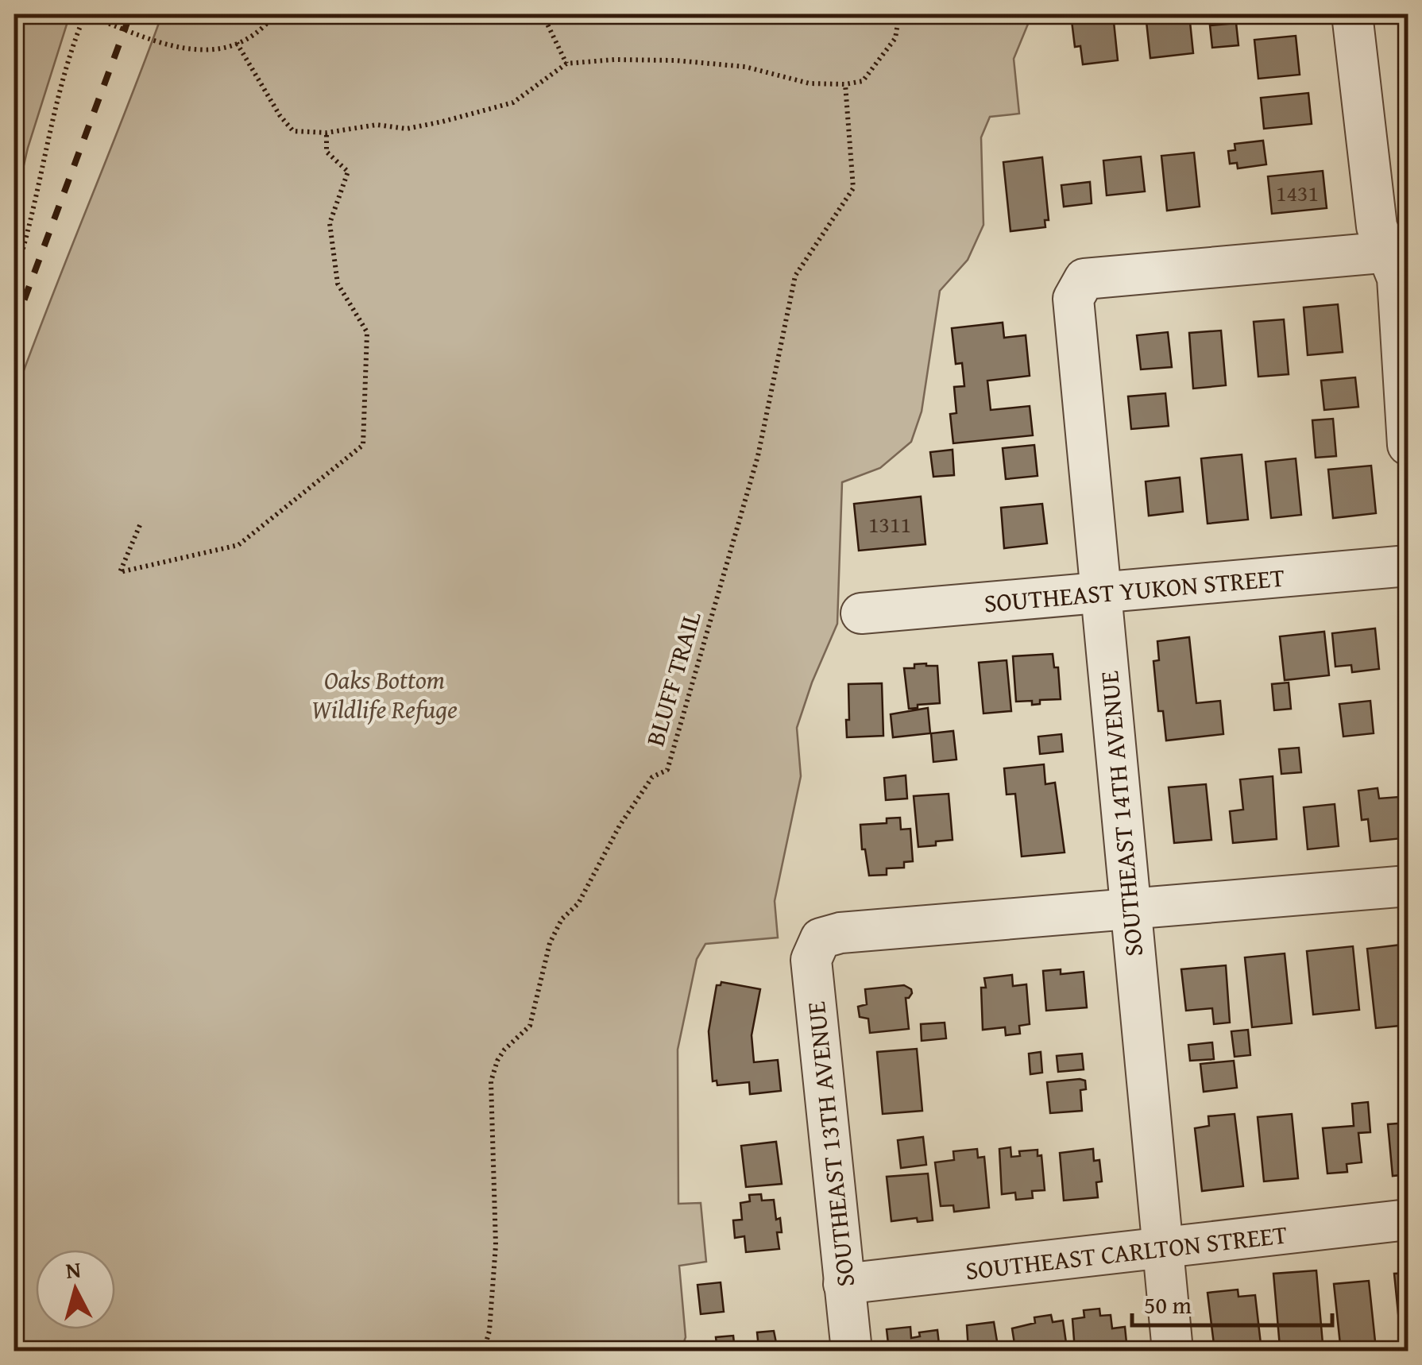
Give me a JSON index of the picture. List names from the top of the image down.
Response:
{
  "streets": {
    "street": [
      "SOUTHEAST YUKON STREET",
      "SOUTHEAST 14TH AVENUE",
      "SOUTHEAST 13TH AVENUE",
      "SOUTHEAST CARLTON STREET"
    ],
    "path": ["BLUFF TRAIL"]
  },
  "crossings": [
    ["SOUTHEAST YUKON STREET", "SOUTHEAST 14TH AVENUE"],
    ["SOUTHEAST 14TH AVENUE", "SOUTHEAST 13TH AVENUE"],
    ["SOUTHEAST 14TH AVENUE", "SOUTHEAST CARLTON STREET"],
    ["SOUTHEAST 13TH AVENUE", "SOUTHEAST CARLTON STREET"]
  ],
  "parks": ["Oaks Bottom Wildlife Refuge"],
  "house_numbers": ["1431", "1311"],
  "scale_bar": "50 m",
  "north": "top"
}
